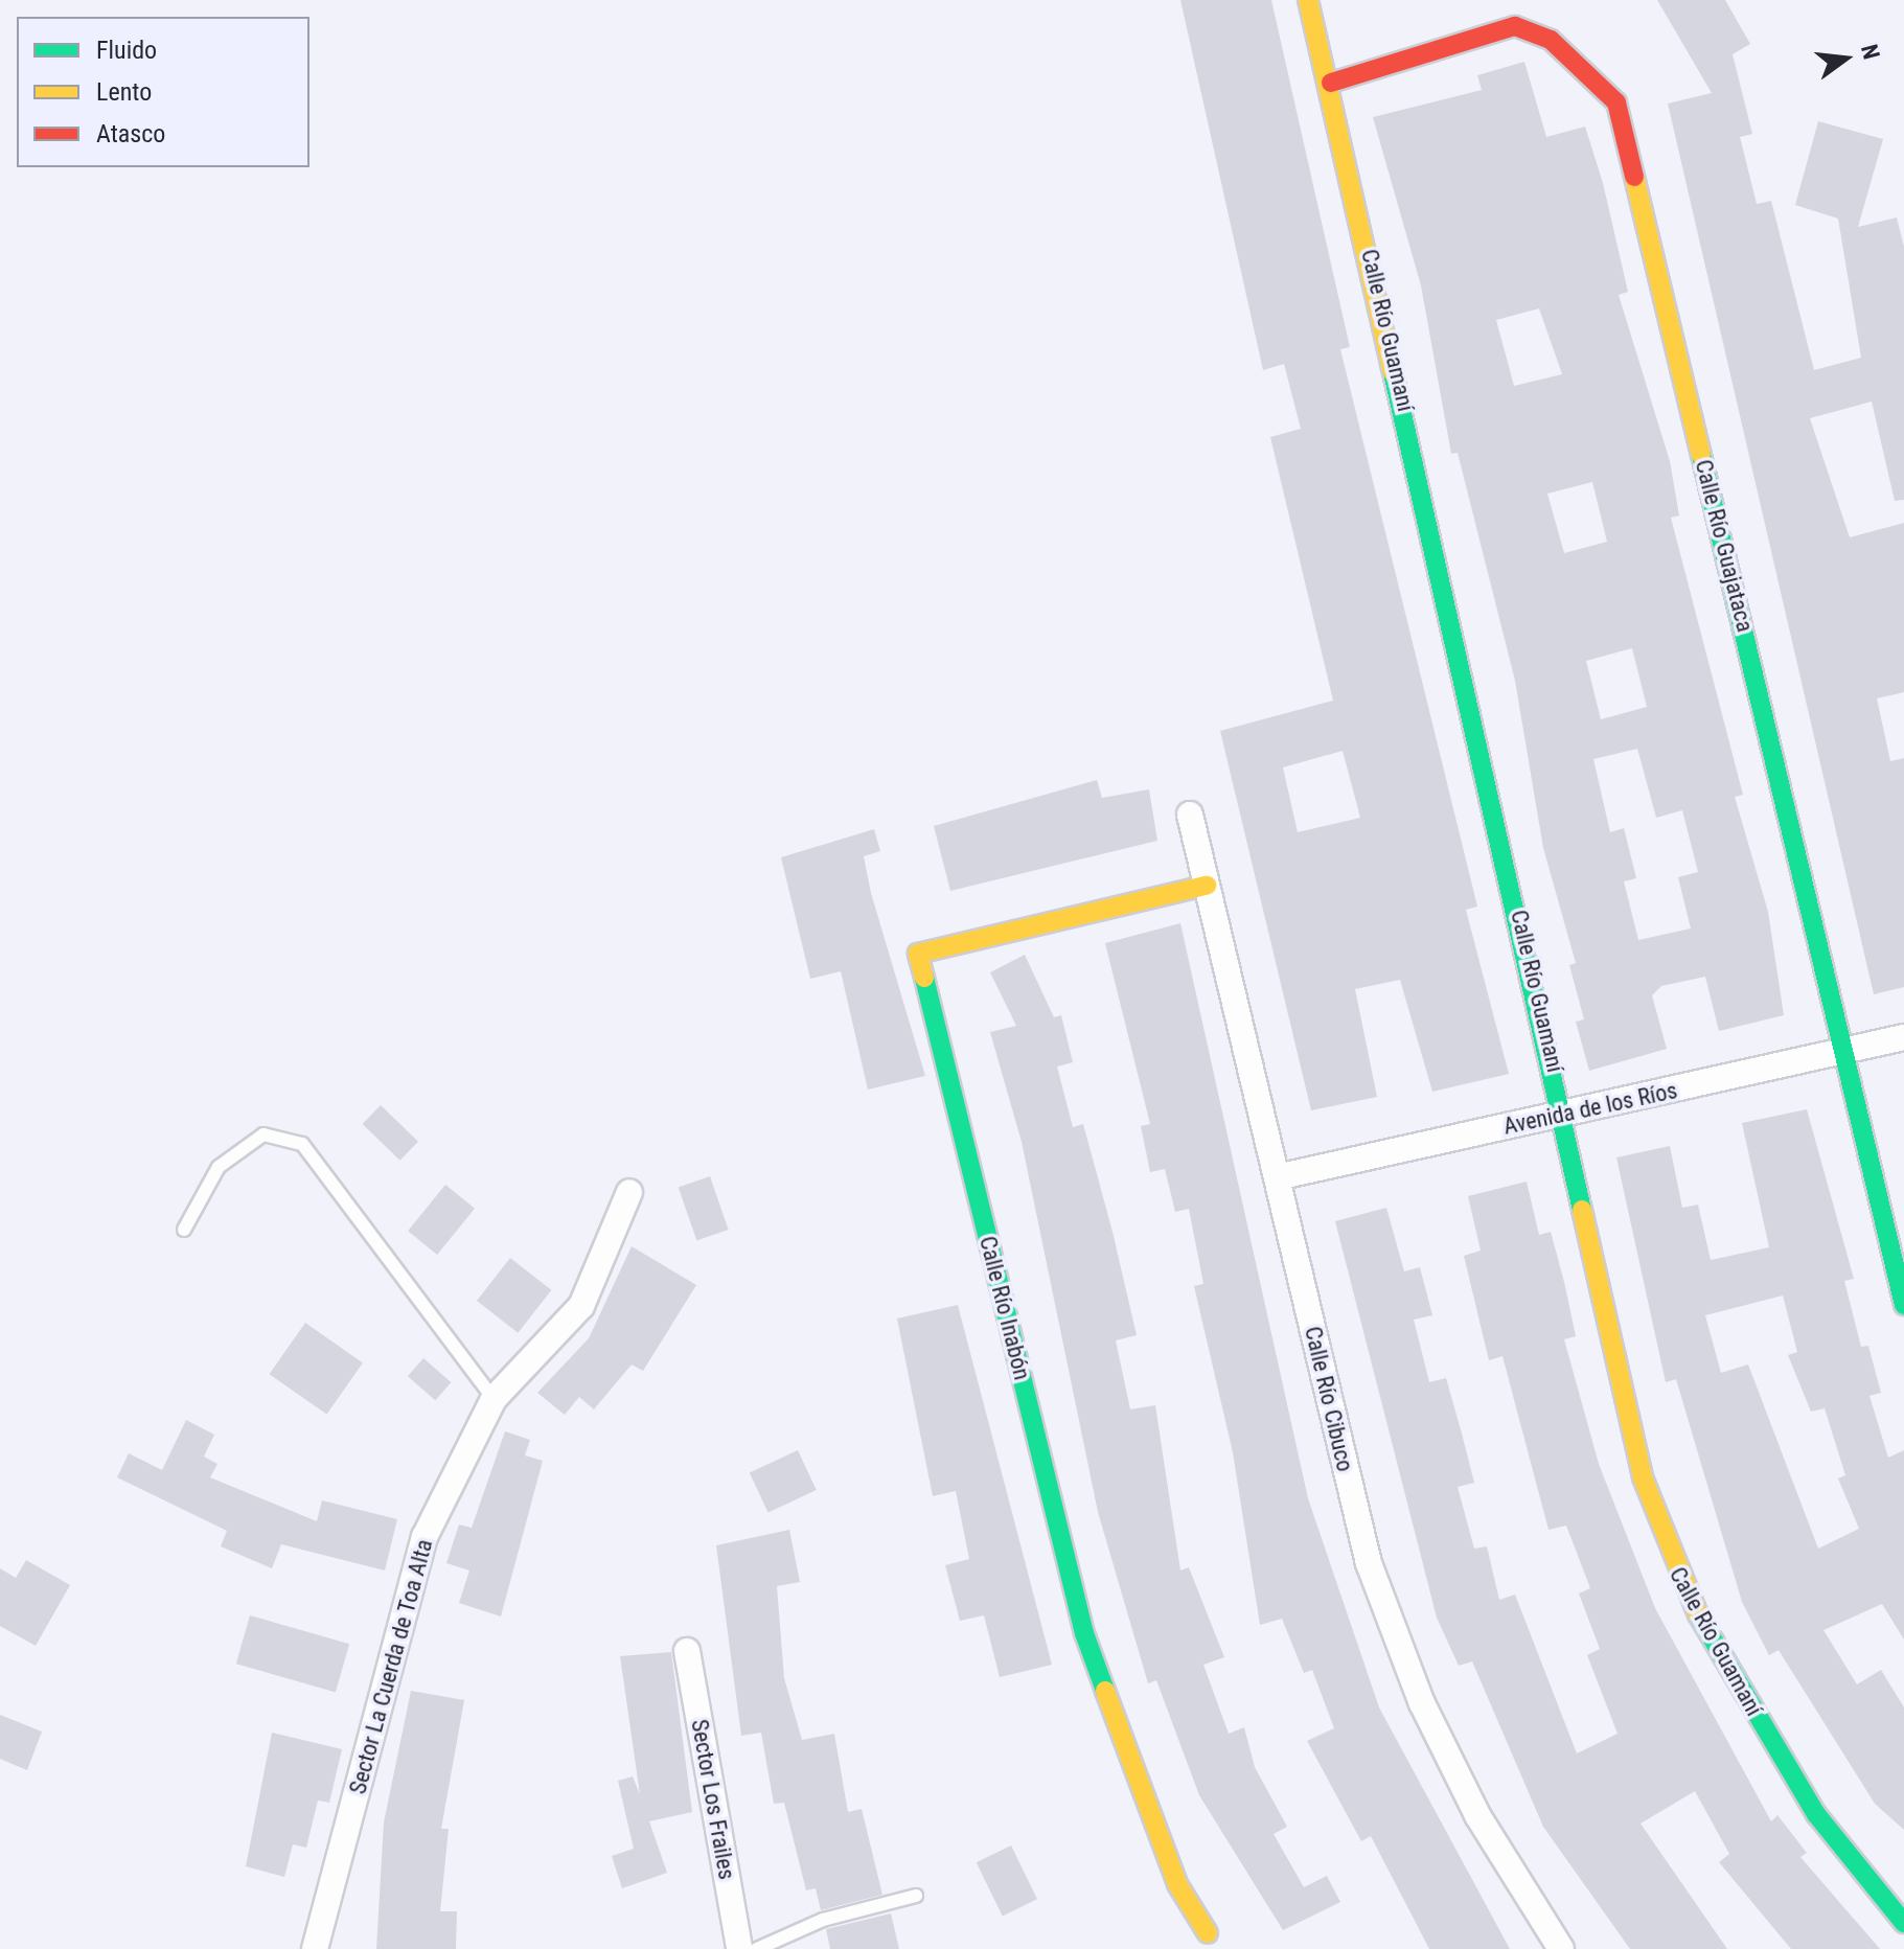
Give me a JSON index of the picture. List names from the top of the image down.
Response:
{
  "streets": {
    "street": [
      "Calle Río Guamaní",
      "Calle Río Guajataca",
      "Avenida de los Ríos",
      "Calle Río Inabón",
      "Calle Río Cibuco",
      "Sector La Cuerda de Toa Alta",
      "Sector Los Frailes"
    ]
  },
  "crossings": [
    ["Calle Río Guamaní", "Calle Río Guajataca"],
    ["Calle Río Guamaní", "Avenida de los Ríos"],
    ["Calle Río Guajataca", "Avenida de los Ríos"],
    ["Avenida de los Ríos", "Calle Río Cibuco"],
    ["Calle Río Inabón", "Calle Río Cibuco"]
  ],
  "legend": ["Fluido", "Lento", "Atasco"],
  "north": "right"
}
